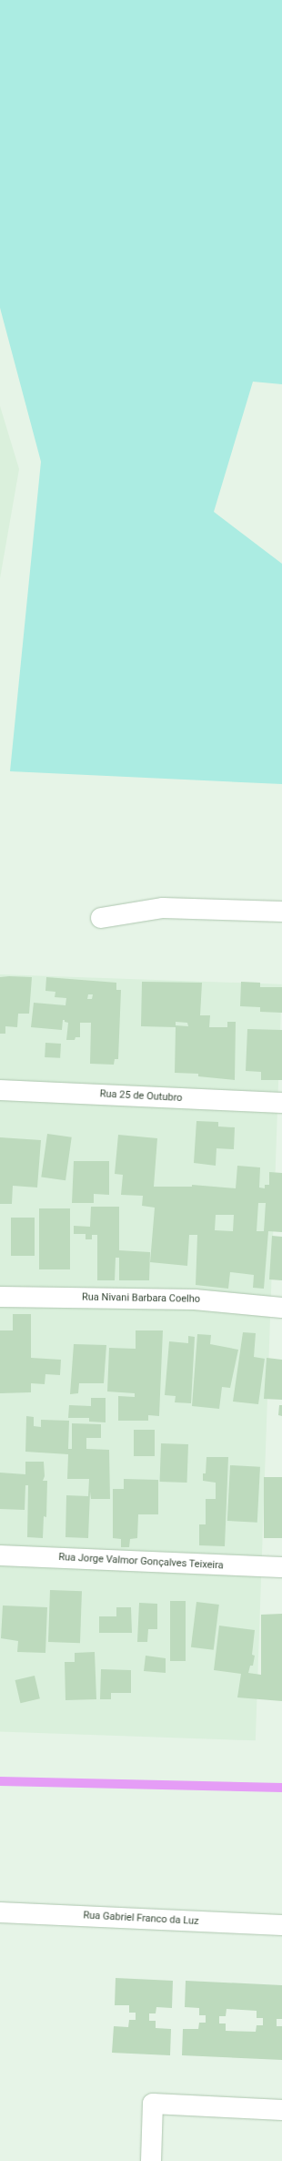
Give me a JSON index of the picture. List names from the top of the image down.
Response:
{
  "streets": {
    "street": [
      "Rua 25 de Outubro",
      "Rua Nivani Barbara Coelho",
      "Rua Jorge Valmor Gonçalves Teixeira",
      "Rua Gabriel Franco da Luz"
    ]
  }
}
